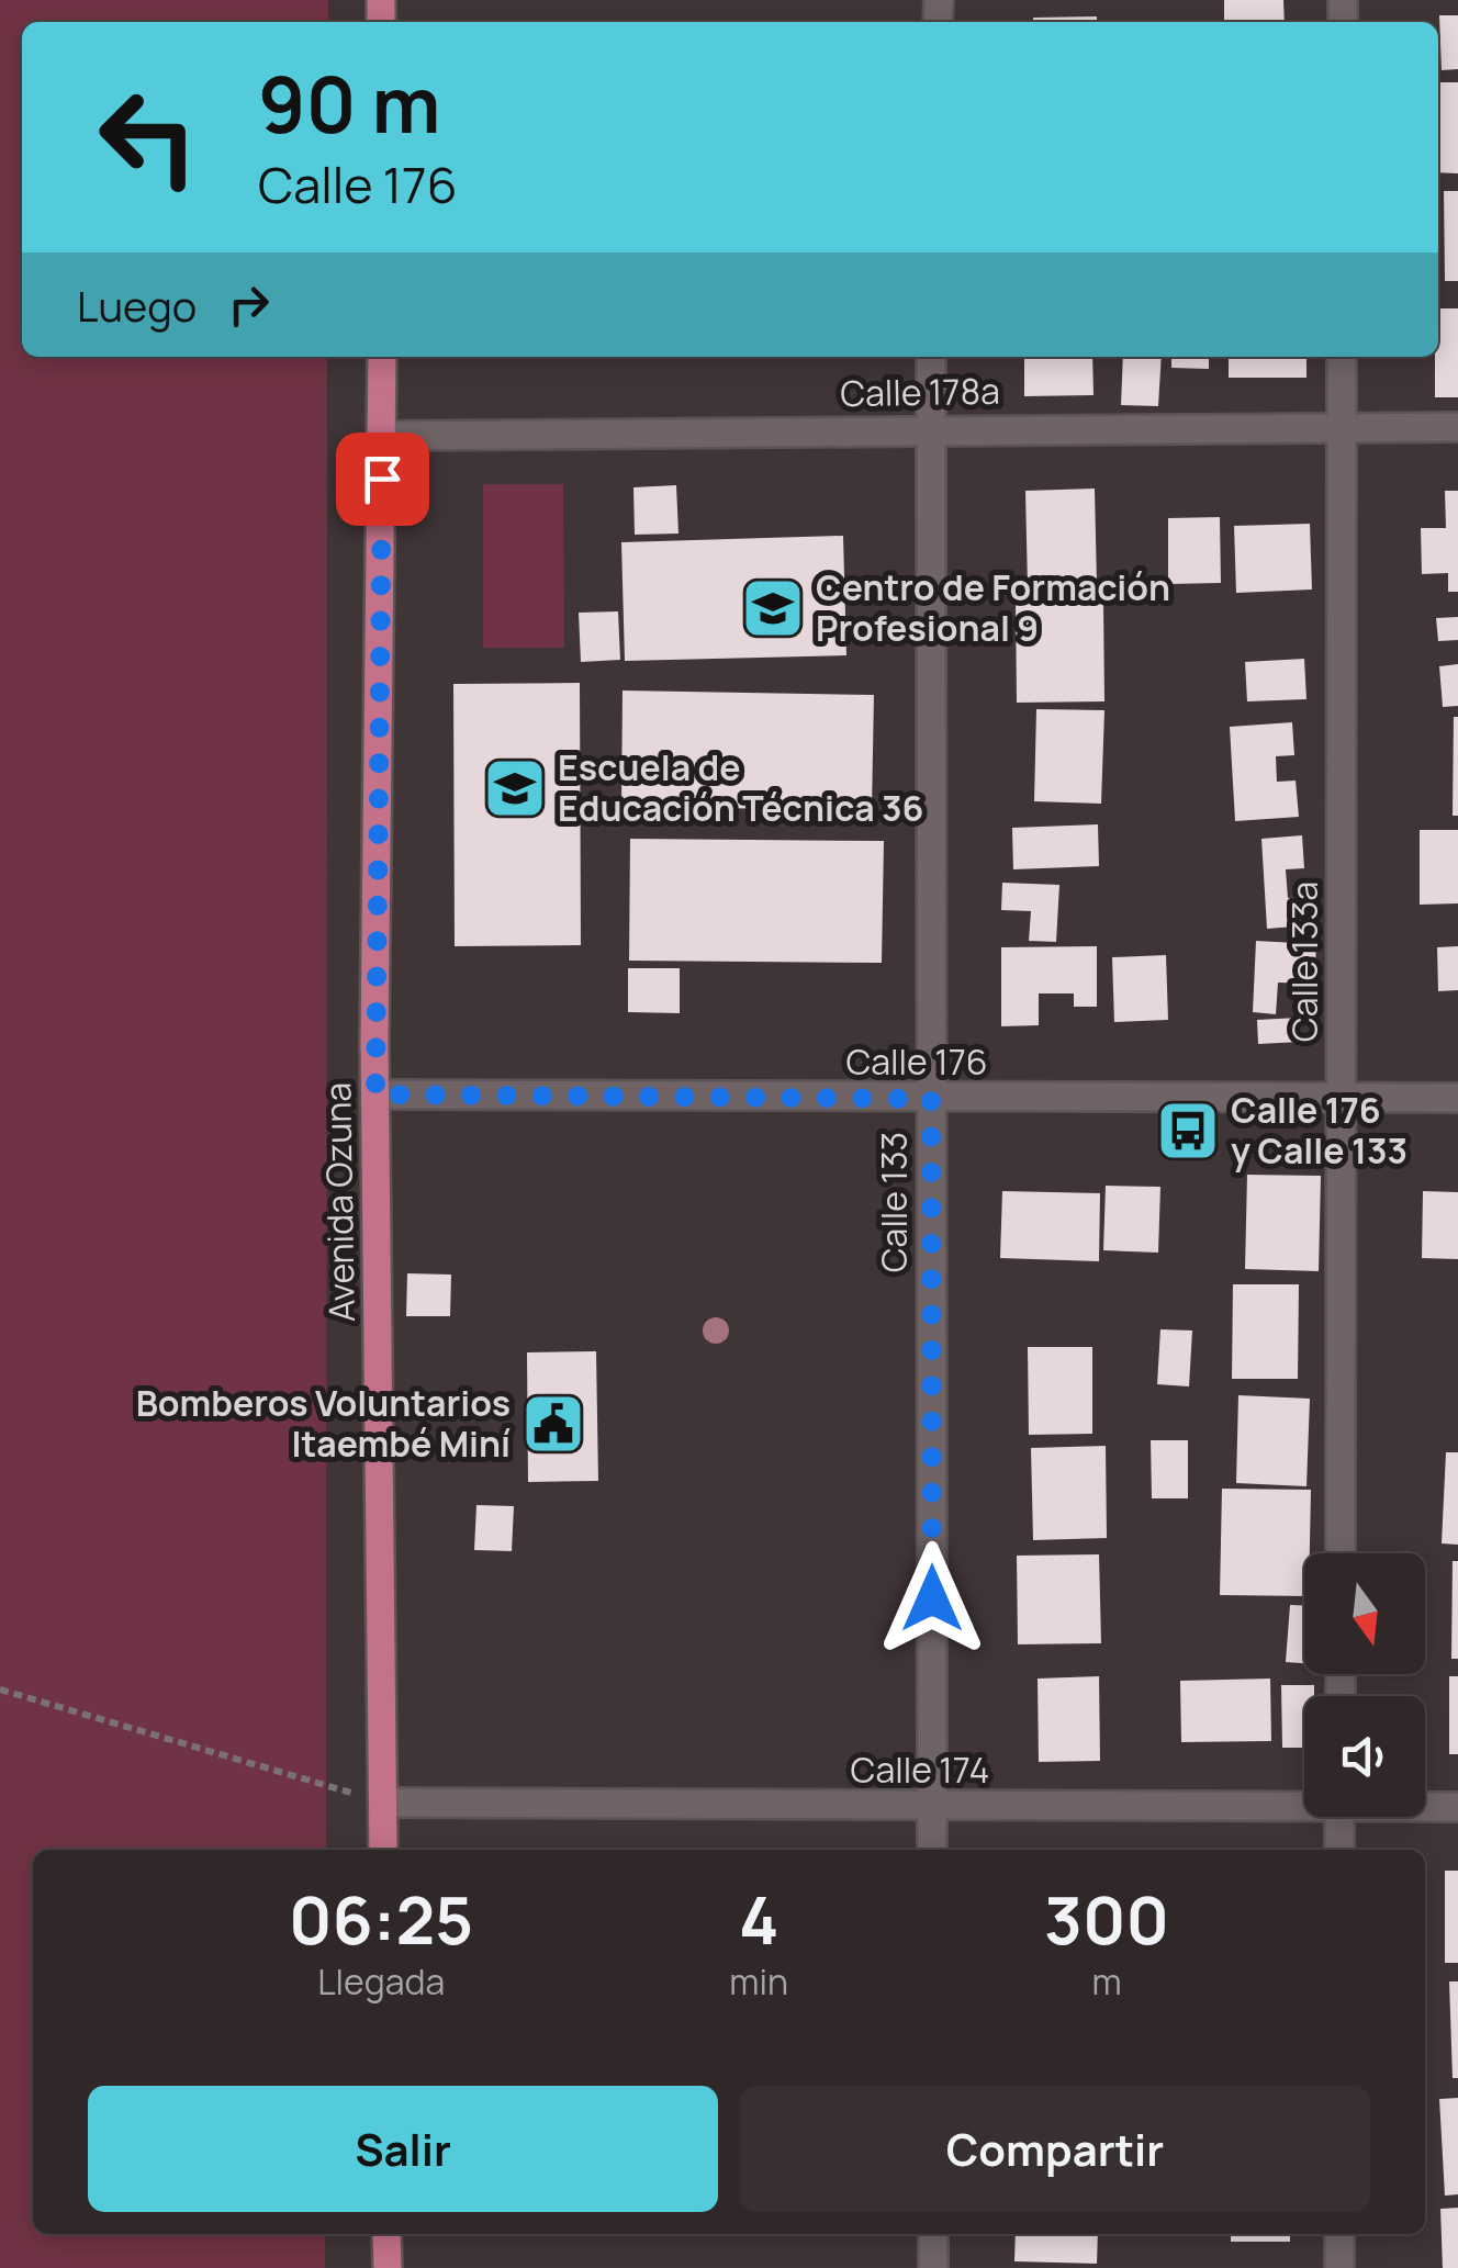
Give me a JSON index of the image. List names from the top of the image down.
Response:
{
  "streets": {
    "main road": ["Avenida Ozuna"],
    "street": [
      "Calle 178a",
      "Calle 133a",
      "Calle 176",
      "Calle 133",
      "Calle 174"
    ]
  },
  "crossings": [
    ["Calle 178a", "Calle 133a"],
    ["Calle 178a", "Avenida Ozuna"],
    ["Calle 178a", "Calle 133"],
    ["Calle 133a", "Calle 176"],
    ["Calle 176", "Avenida Ozuna"],
    ["Calle 176", "Calle 133"],
    ["Avenida Ozuna", "Calle 174"],
    ["Calle 133", "Calle 174"]
  ],
  "places": {
    "school or university": ["Centro de Formación Profesional 9", "Escuela de Educación Técnica 36"],
    "bus stop": ["Calle 176 y Calle 133"],
    "public building": ["Bomberos Voluntarios Itaembé Miní"]
  },
  "north": "bottom",
  "page": {
    "turn": ["90 m", "Calle 176"],
    "then": "Luego",
    "eta": [
      "06:25",
      "Llegada",
      "4",
      "min",
      "300",
      "m"
    ],
    "buttons": ["Salir", "Compartir"]
  }
}
